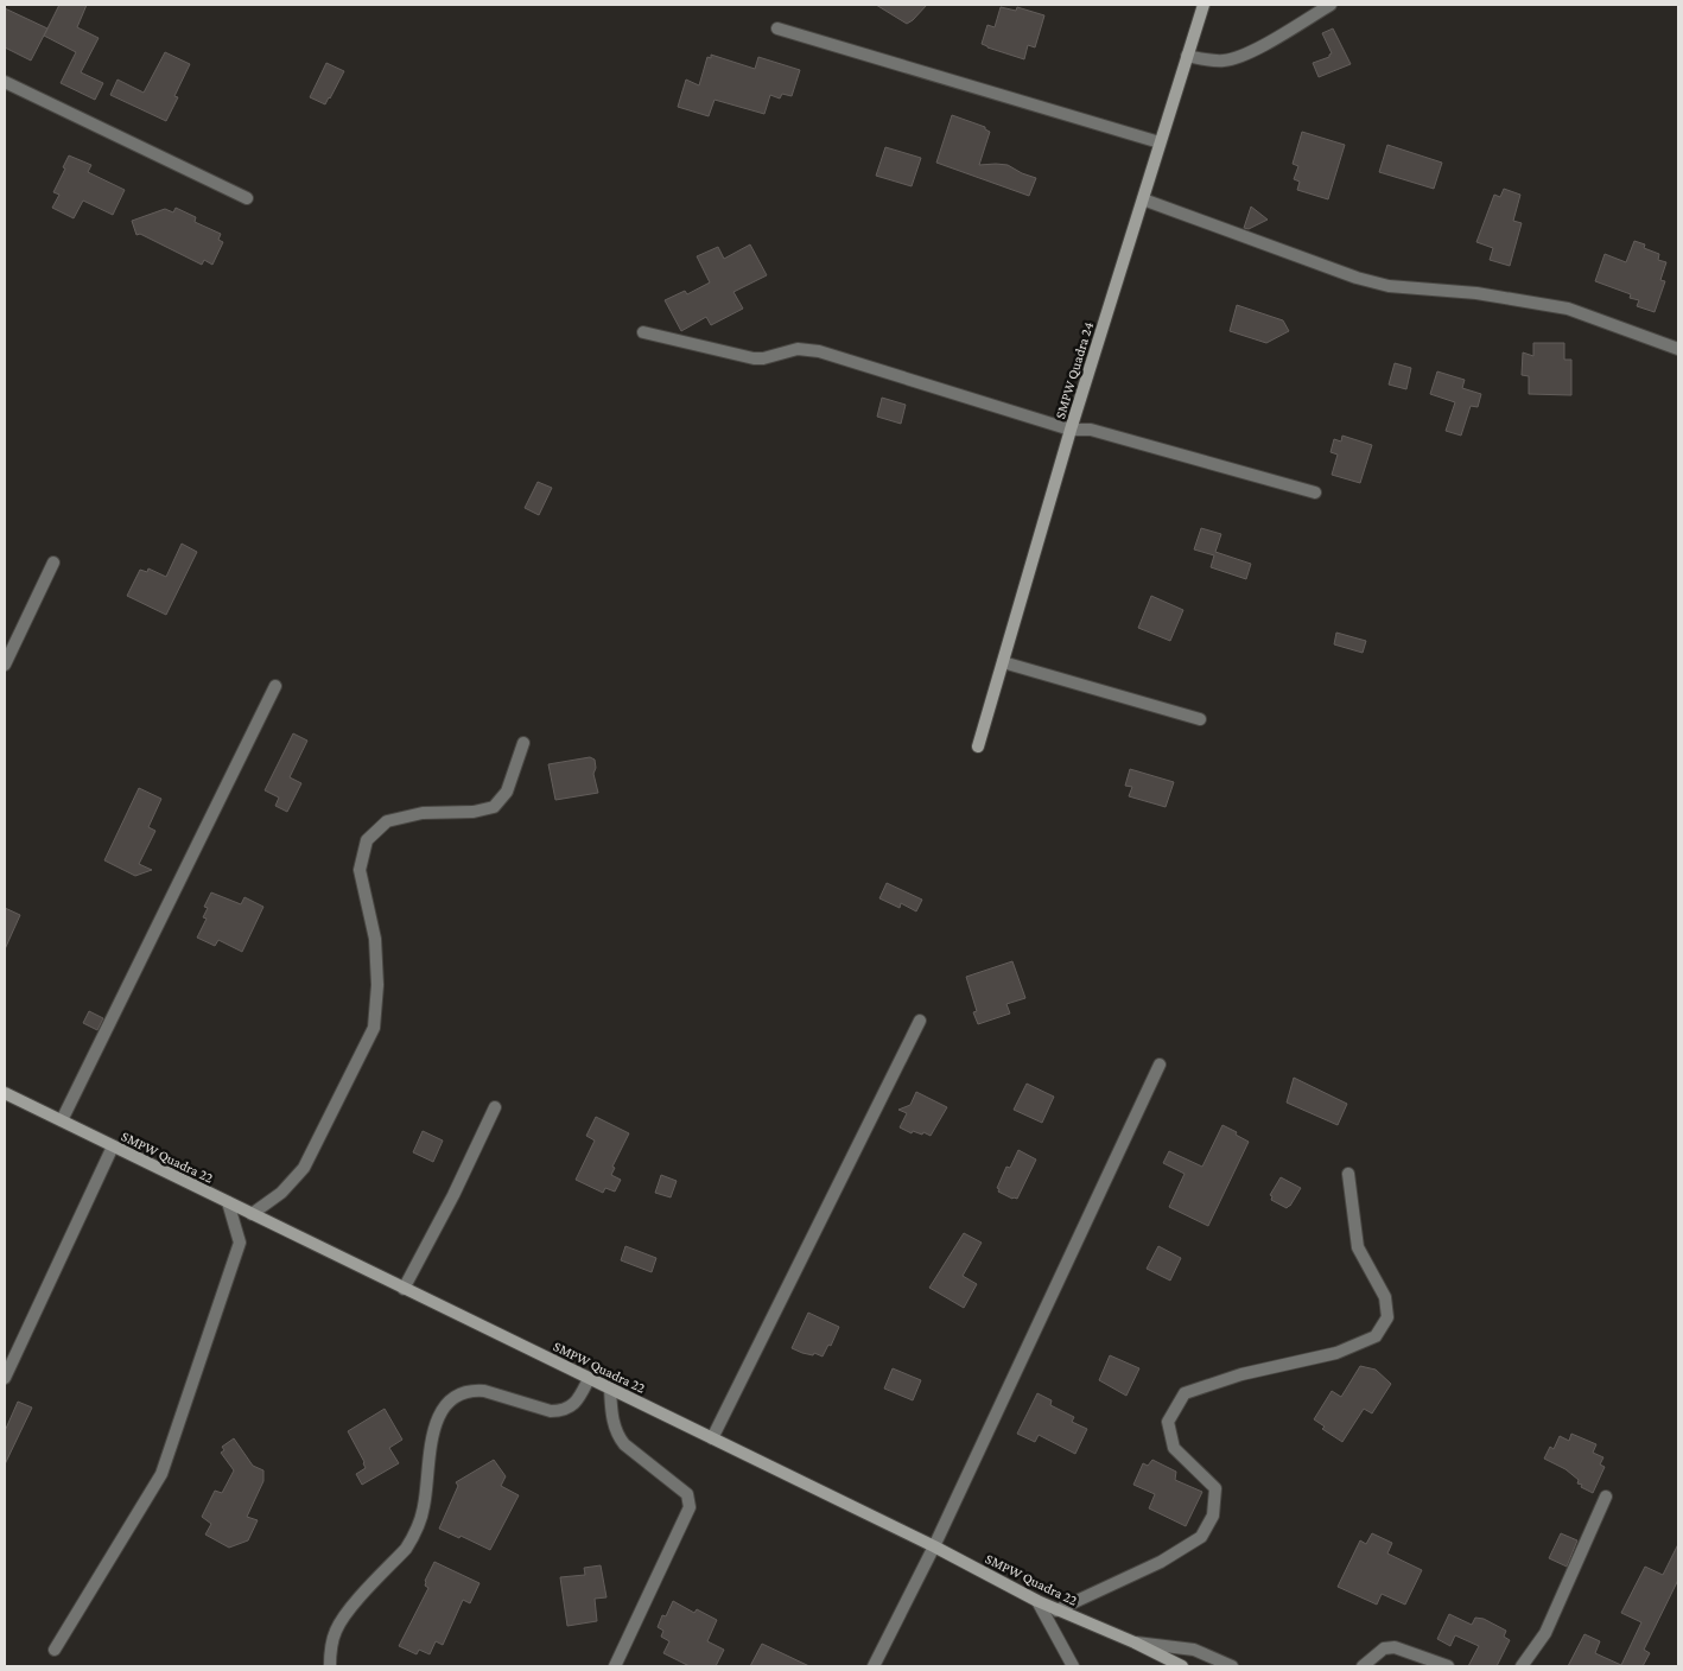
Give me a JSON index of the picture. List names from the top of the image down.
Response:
{
  "streets": {
    "street": ["SMPW Quadra 24", "SMPW Quadra 22"]
  }
}
